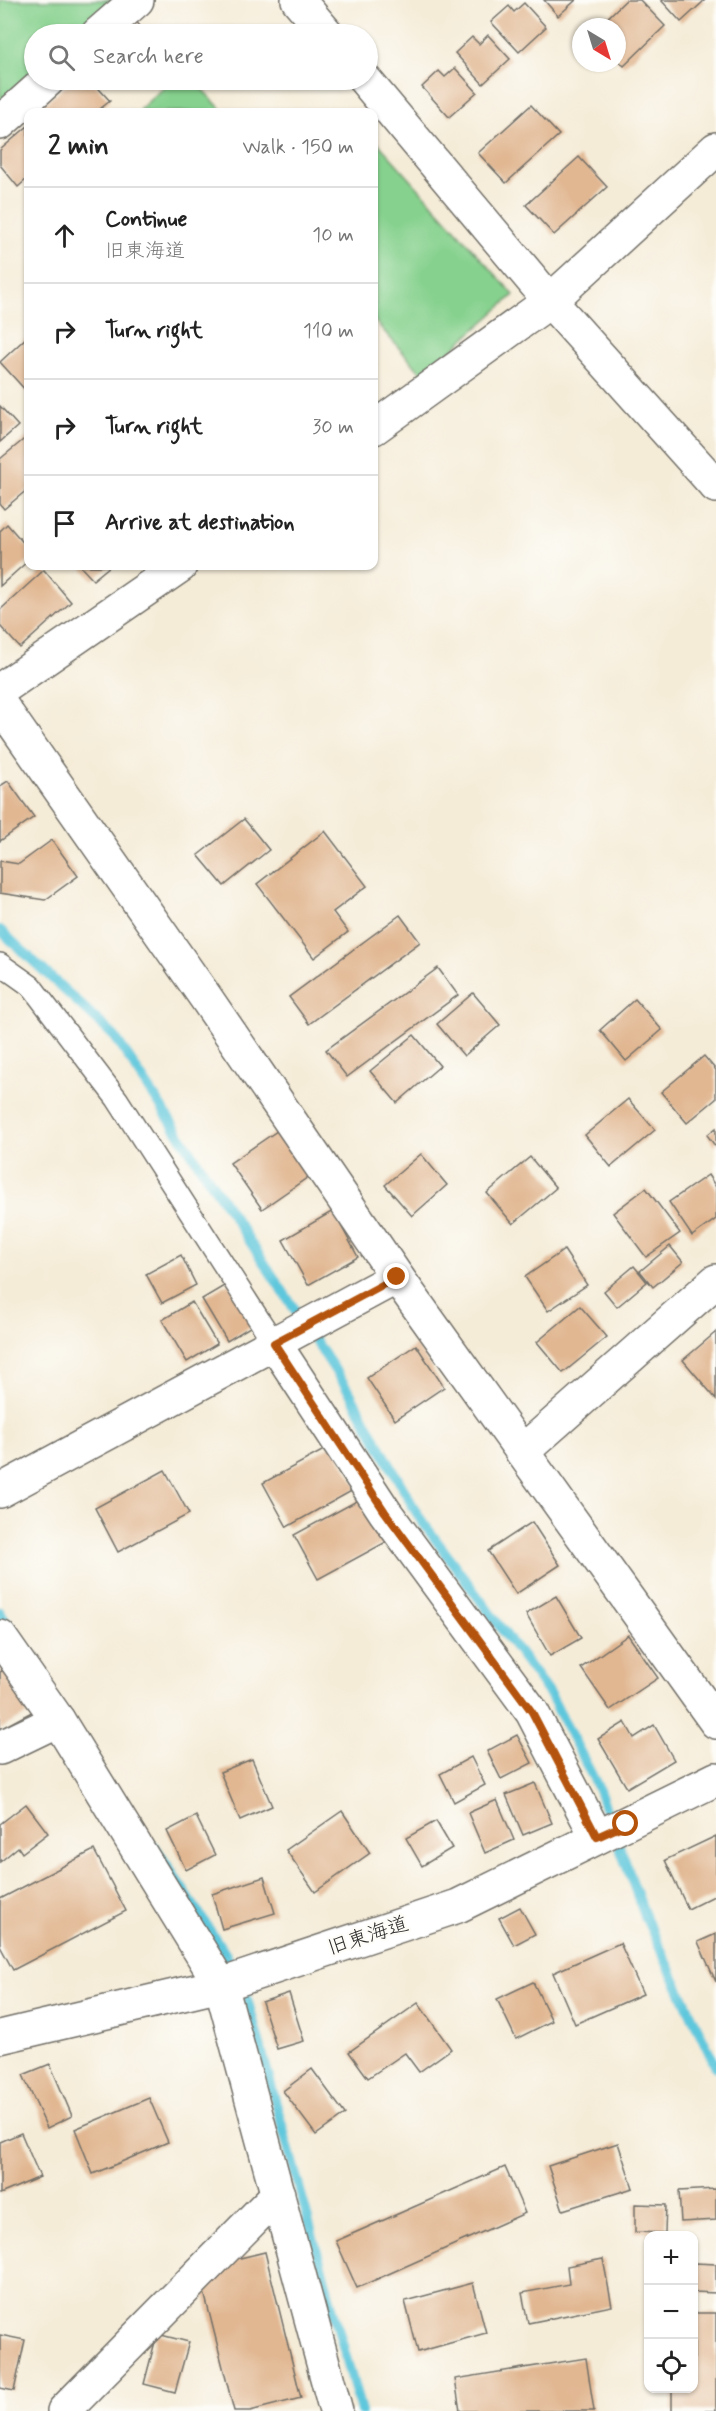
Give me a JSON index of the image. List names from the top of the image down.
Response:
{
  "streets": {
    "street": ["旧東海道"]
  },
  "north": "bottom right",
  "page": {
    "search": "Search here",
    "heading": ["2 min", "Walk · 150 m"],
    "list": [
      ["Continue", "旧東海道", "10 m"],
      ["Turn right", "110 m"],
      ["Turn right", "30 m"],
      "Arrive at destination"
    ],
    "map_buttons": ["+", "−"]
  }
}
